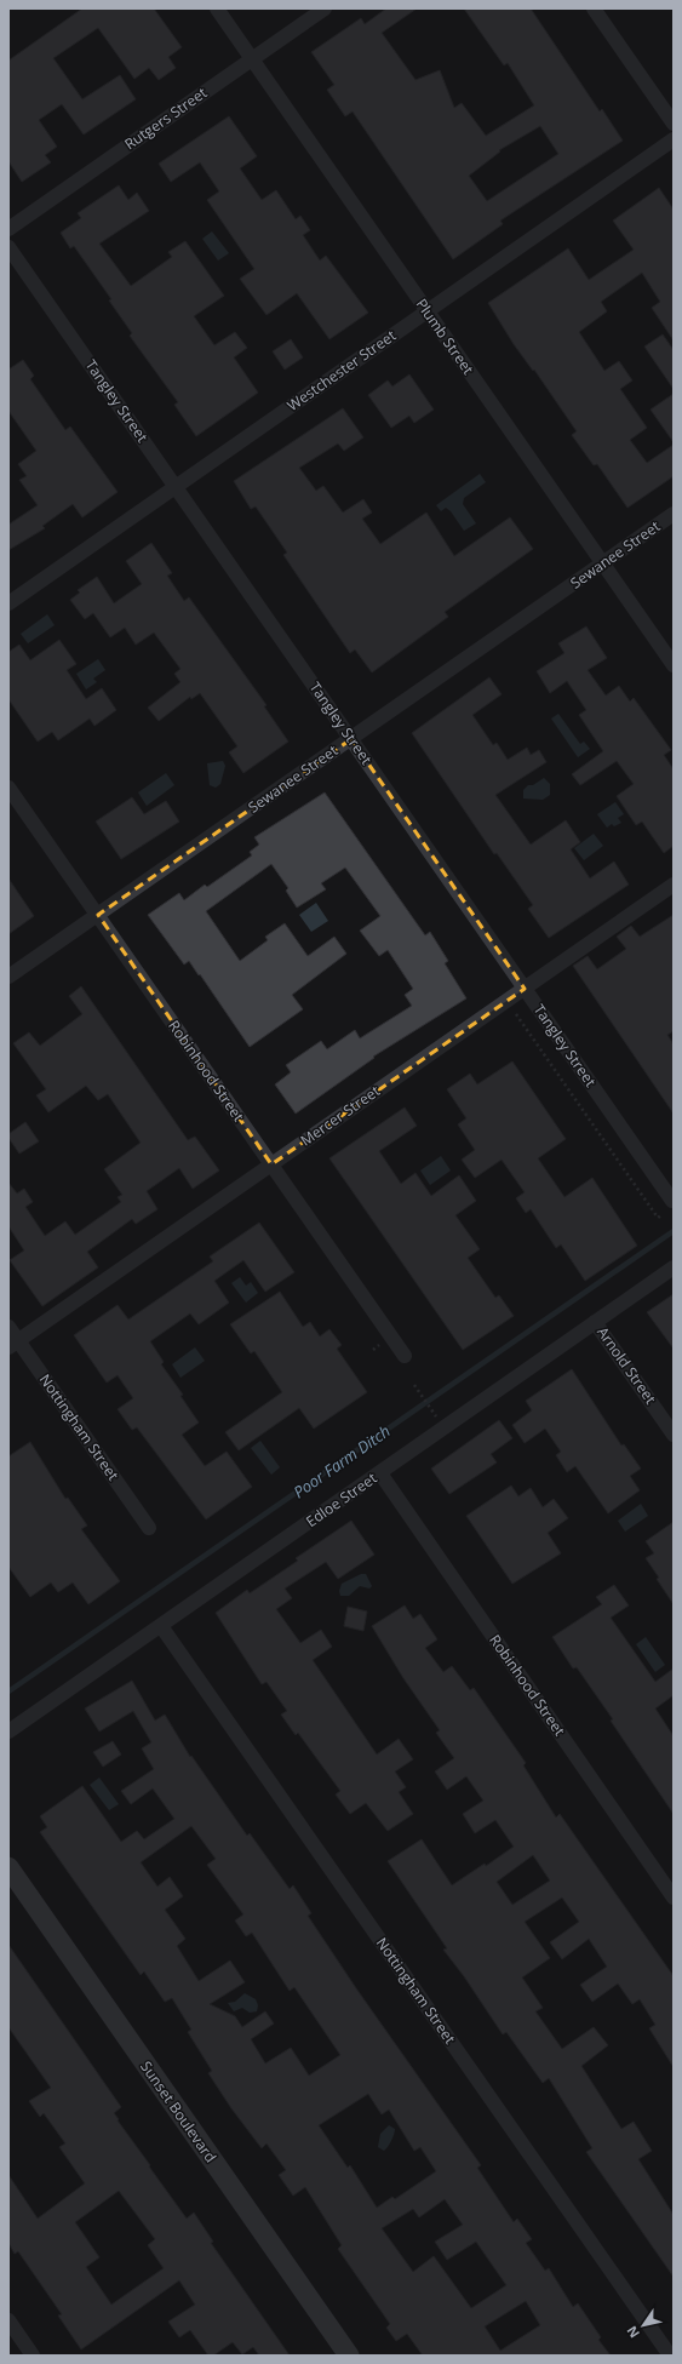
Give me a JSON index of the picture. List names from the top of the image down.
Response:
{
  "streets": {
    "street": [
      "Rutgers Street",
      "Plumb Street",
      "Westchester Street",
      "Tangley Street",
      "Sewanee Street",
      "Robinhood Street",
      "Mercer Street",
      "Arnold Street",
      "Nottingham Street",
      "Edloe Street",
      "Sunset Boulevard"
    ]
  },
  "crossings": [
    ["Rutgers Street", "Plumb Street"],
    ["Plumb Street", "Westchester Street"],
    ["Plumb Street", "Sewanee Street"],
    ["Westchester Street", "Tangley Street"],
    ["Tangley Street", "Sewanee Street"],
    ["Tangley Street", "Mercer Street"],
    ["Sewanee Street", "Robinhood Street"],
    ["Robinhood Street", "Mercer Street"],
    ["Robinhood Street", "Edloe Street"],
    ["Mercer Street", "Nottingham Street"],
    ["Arnold Street", "Edloe Street"],
    ["Nottingham Street", "Edloe Street"]
  ],
  "water": ["Poor Farm Ditch"],
  "north": "bottom left"
}
